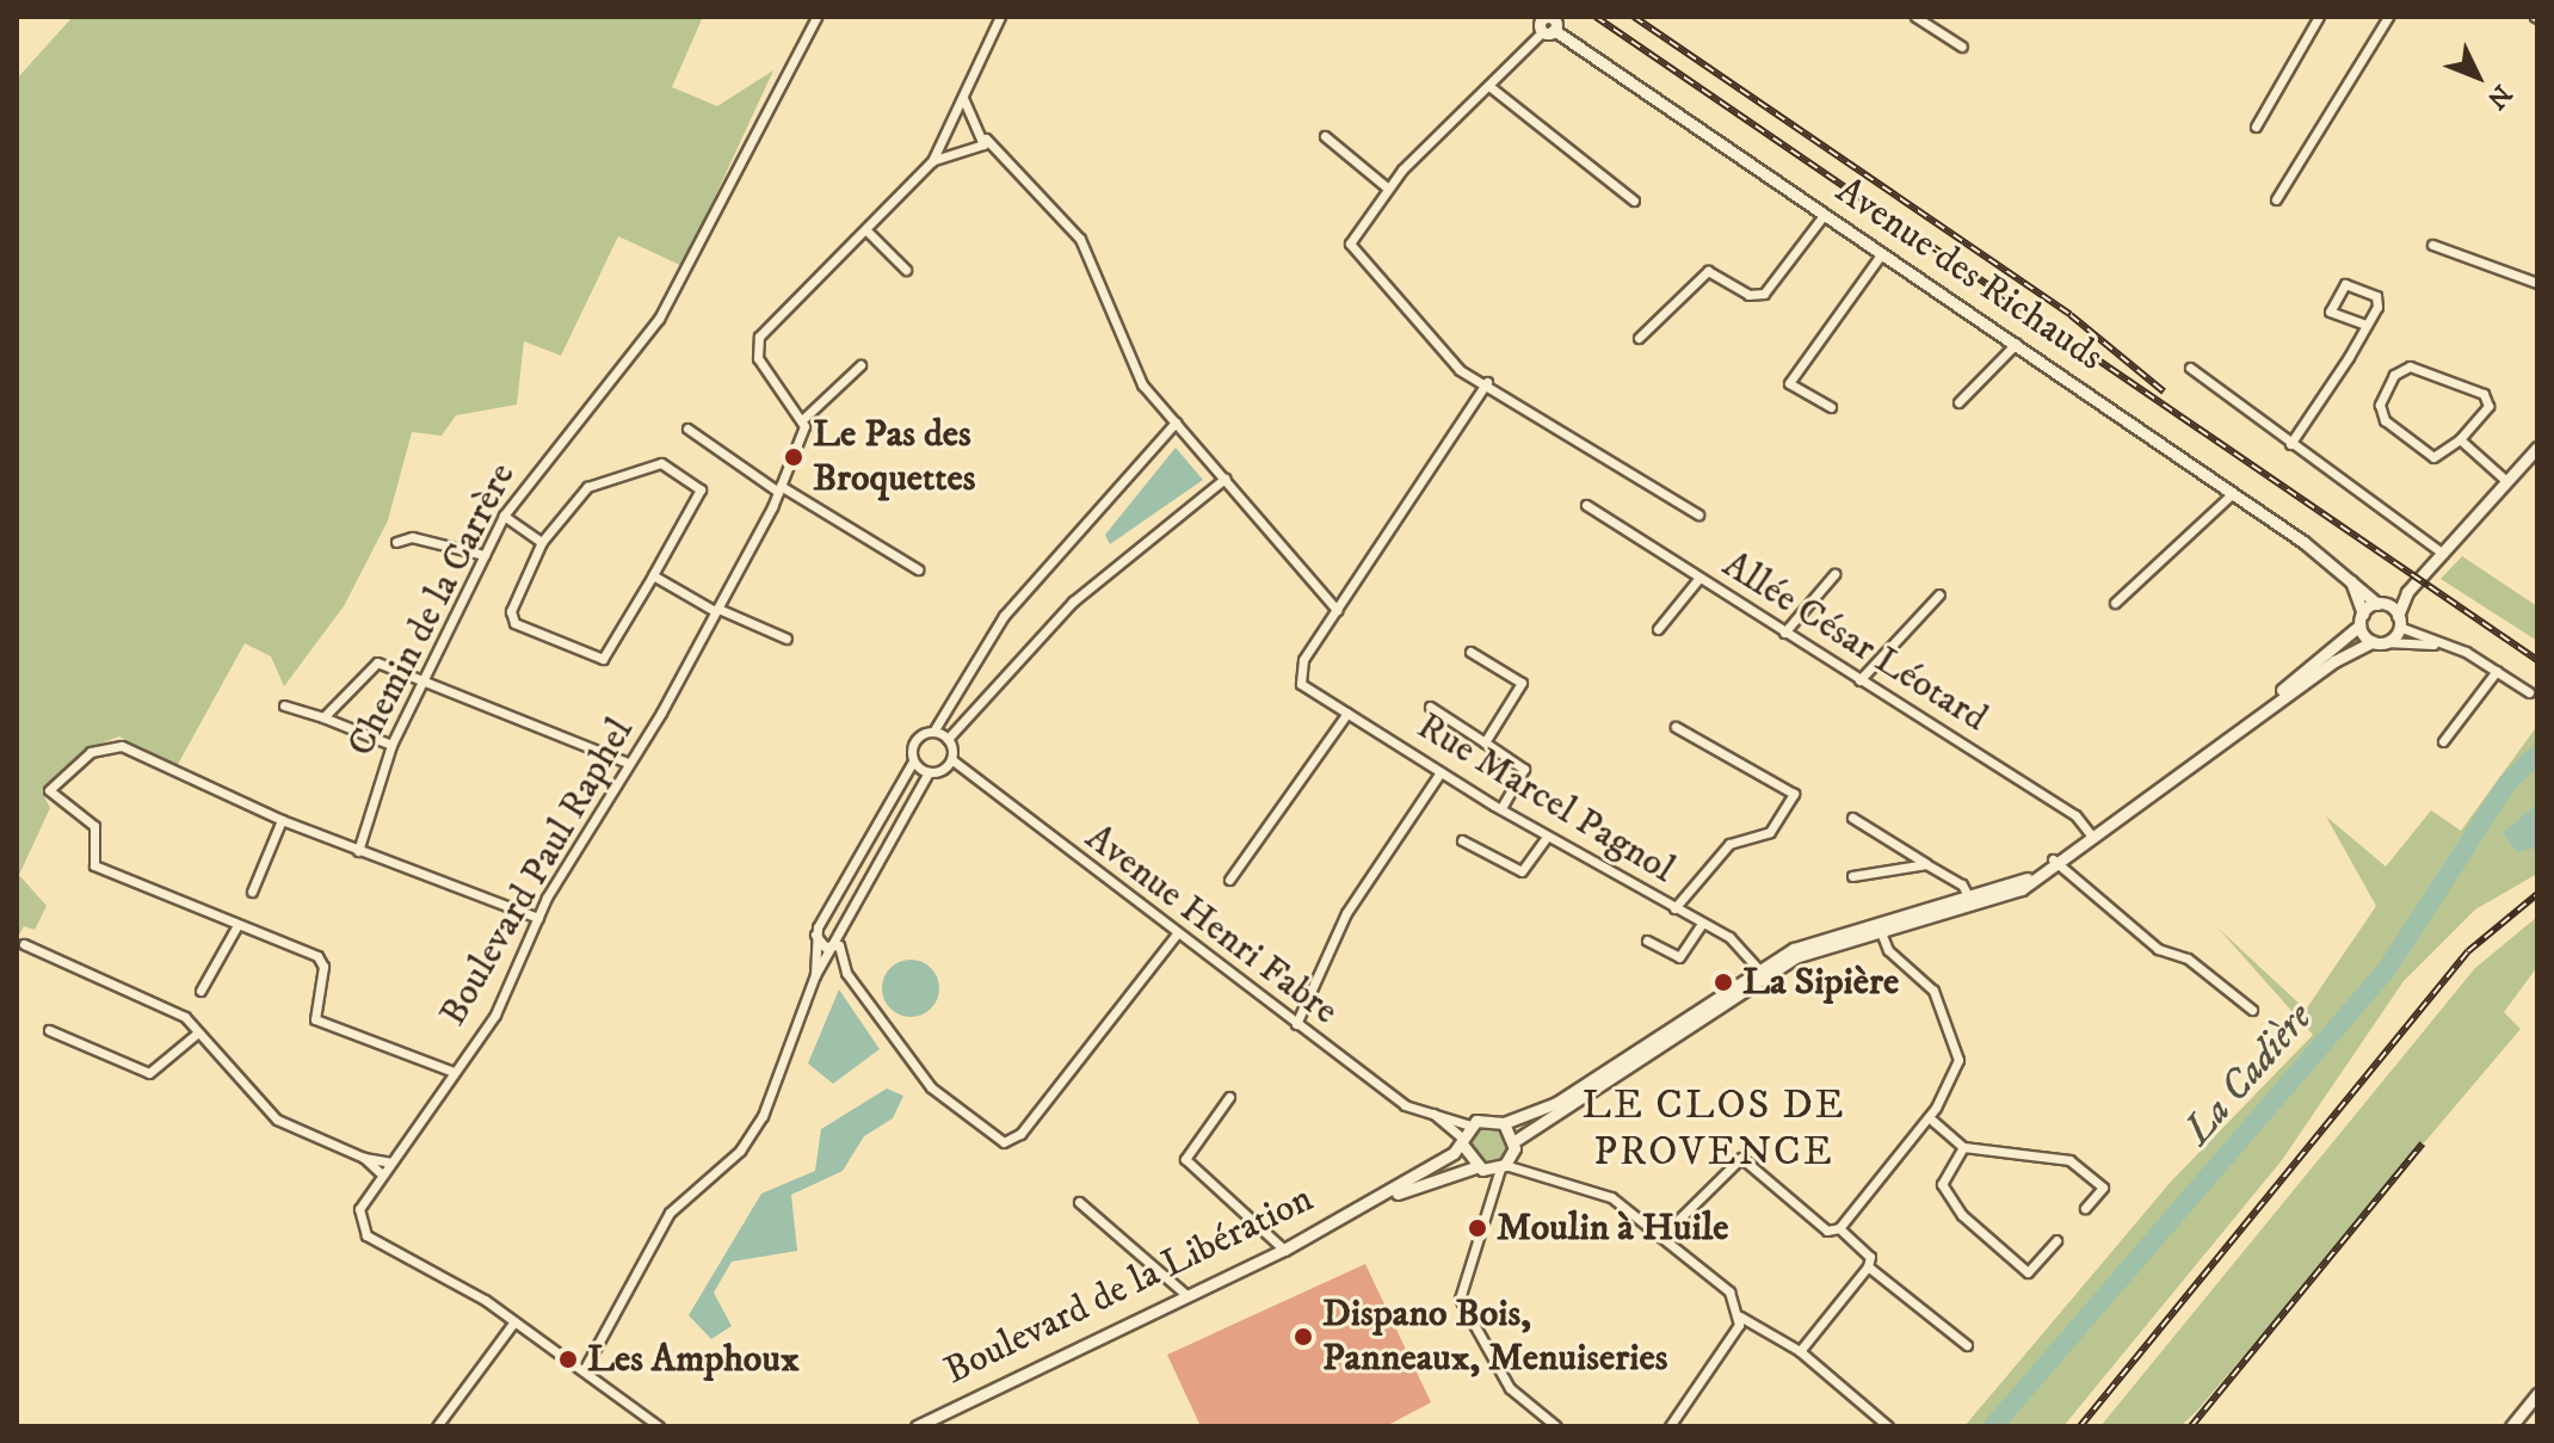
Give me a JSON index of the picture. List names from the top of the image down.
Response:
{
  "streets": {
    "street": [
      "Avenue des Richauds",
      "Chemin de la Carrère",
      "Allée César Léotard",
      "Rue Marcel Pagnol",
      "Boulevard Paul Raphel",
      "Avenue Henri Fabre",
      "Boulevard de la Libération"
    ]
  },
  "crossings": [
    ["Avenue Henri Fabre", "Boulevard de la Libération"]
  ],
  "districts": ["LE CLOS DE PROVENCE"],
  "water": ["La Cadière"],
  "places": [
    "Le Pas des Broquettes",
    "La Sipière",
    "Moulin à Huile",
    "Dispano Bois, Panneaux, Menuiseries",
    "Les Amphoux"
  ],
  "north": "bottom right"
}
